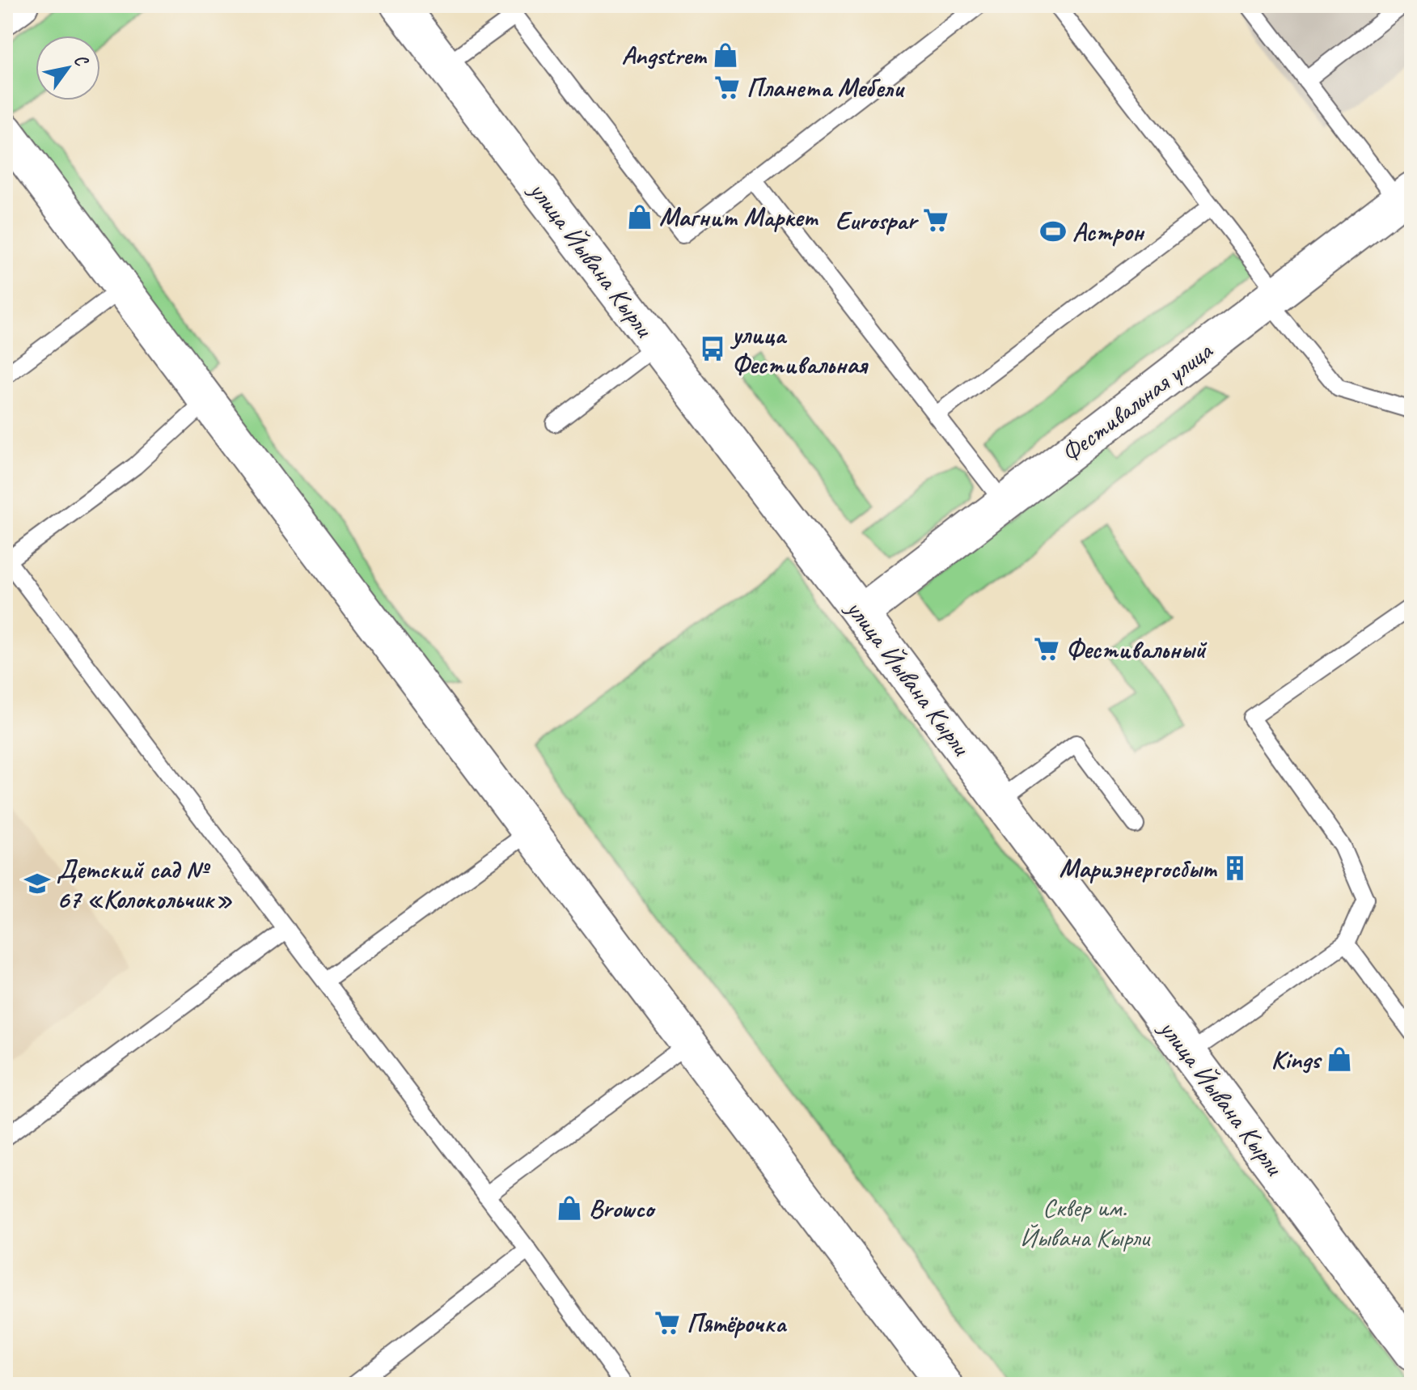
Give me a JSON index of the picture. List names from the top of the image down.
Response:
{
  "streets": {
    "main road": ["улица Йывана Кырли", "Фестивальная улица"]
  },
  "crossings": [
    ["улица Йывана Кырли", "Фестивальная улица"]
  ],
  "parks": ["Сквер им. Йывана Кырли"],
  "places": {
    "shop": [
      "Angstrem",
      "Магнит Маркет",
      "Kings",
      "Browco"
    ],
    "supermarket": [
      "Планета Мебели",
      "Eurospar",
      "Фестивальный",
      "Пятёрочка"
    ],
    "sports": ["Астрон"],
    "bus stop": ["улица Фестивальная"],
    "building": ["Мариэнергосбыт"],
    "school or university": ["Детский сад № 67 «Колокольчик»"]
  },
  "north": "top right"
}
